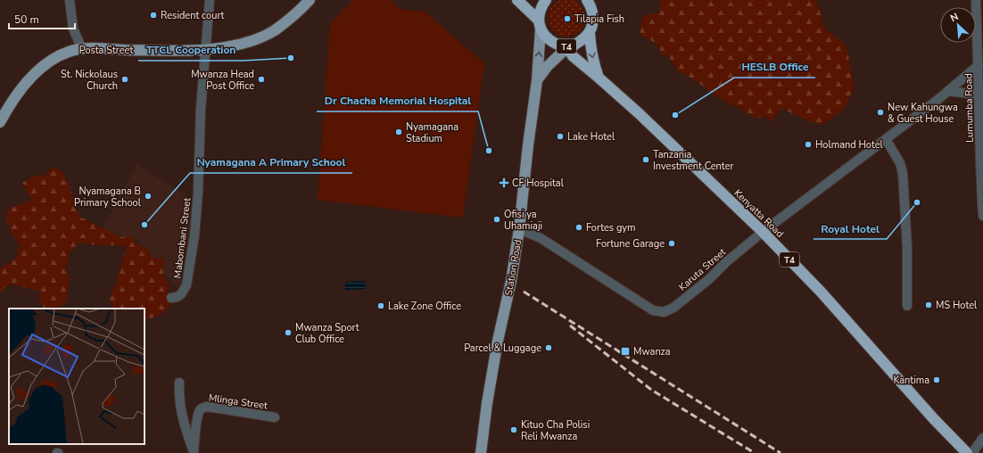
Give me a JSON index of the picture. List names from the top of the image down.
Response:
{
  "streets": {
    "highway": ["T4", "Kenyatta Road"],
    "main road": ["Posta Street", "Station Road"],
    "street": [
      "Lumumba Road",
      "Mabombani Street",
      "Karuta Street",
      "Mlinga Street"
    ]
  },
  "crossings": [
    ["T4", "Kenyatta Road"],
    ["T4", "Station Road"],
    ["Posta Street", "Mabombani Street"],
    ["Lumumba Road", "Karuta Street"],
    ["Kenyatta Road", "Station Road"],
    ["Kenyatta Road", "Karuta Street"],
    ["Station Road", "Karuta Street"]
  ],
  "places": {
    "other": [
      "Resident court",
      "Tilapia Fish",
      "TTCL Cooperation",
      "St. Nickolaus Church",
      "Mwanza Head Post Office",
      "New Kahungwa & Guest House",
      "HESLB Office",
      "Nyamagana Stadium",
      "Lake Hotel",
      "Holmand Hotel",
      "Dr Chacha Memorial Hospital",
      "Tanzania Investment Center",
      "Nyamagana B Primary School",
      "Royal Hotel",
      "Ofisi ya Uhamiaji",
      "Nyamagana A Primary School",
      "Fortes gym",
      "Fortune Garage",
      "MS Hotel",
      "Lake Zone Office",
      "Mwanza Sport Club Office",
      "Parcel & Luggage",
      "Kantima",
      "Kituo Cha Polisi Reli Mwanza"
    ],
    "health": ["CF Hospital"],
    "transit": ["Mwanza"]
  },
  "scale_bar": "50 m",
  "north": "top left"
}
